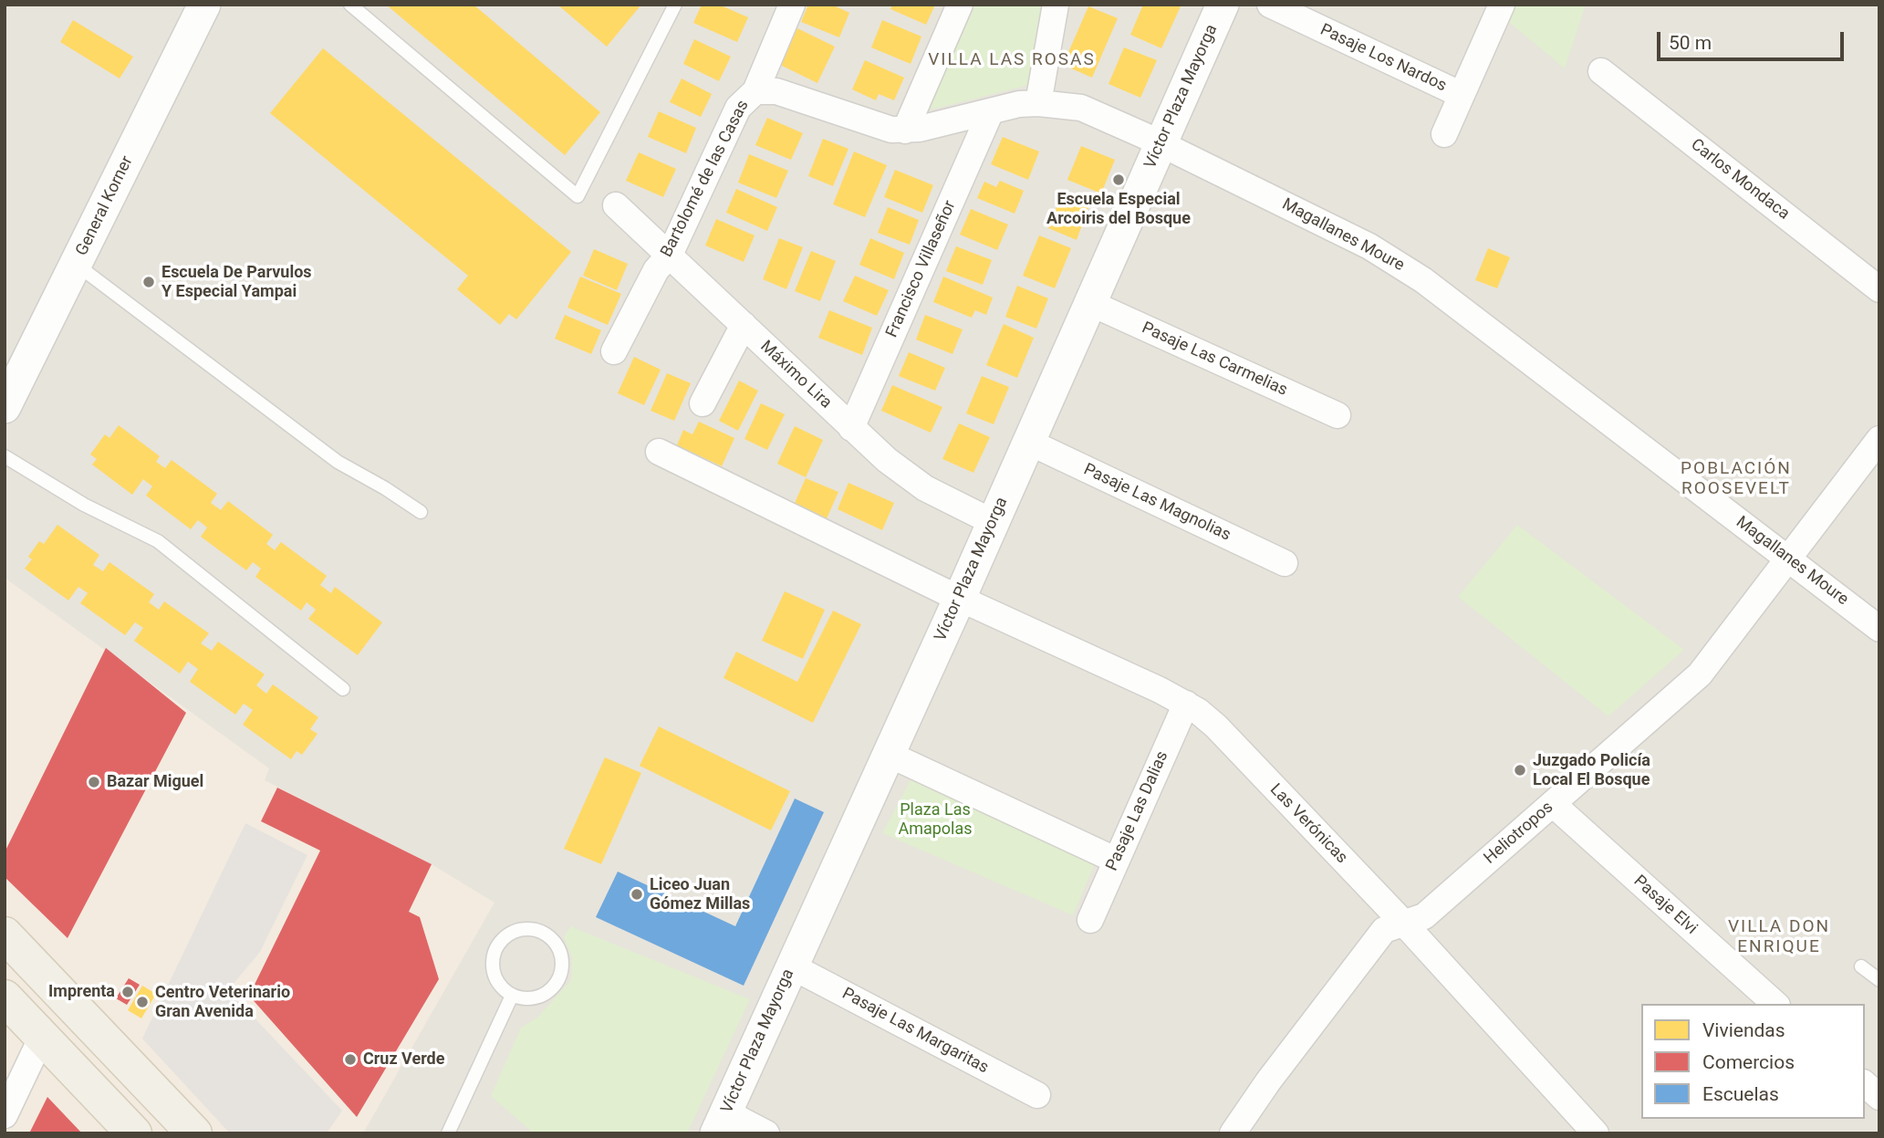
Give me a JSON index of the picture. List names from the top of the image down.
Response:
{
  "streets": {
    "street": [
      "Pasaje Los Nardos",
      "Víctor Plaza Mayorga",
      "Bartolomé de las Casas",
      "Carlos Mondaca",
      "General Korner",
      "Magallanes Moure",
      "Francisco Villaseñor",
      "Pasaje Las Carmelias",
      "Máximo Lira",
      "Pasaje Las Magnolias",
      "Pasaje Las Dalias",
      "Las Verónicas",
      "Heliotropos",
      "Pasaje Elvi",
      "Pasaje Las Margaritas"
    ]
  },
  "crossings": [
    ["Víctor Plaza Mayorga", "Magallanes Moure"],
    ["Víctor Plaza Mayorga", "Pasaje Las Carmelias"],
    ["Víctor Plaza Mayorga", "Máximo Lira"],
    ["Víctor Plaza Mayorga", "Pasaje Las Magnolias"],
    ["Víctor Plaza Mayorga", "Las Verónicas"],
    ["Víctor Plaza Mayorga", "Pasaje Las Margaritas"],
    ["Bartolomé de las Casas", "Magallanes Moure"],
    ["Bartolomé de las Casas", "Máximo Lira"],
    ["Magallanes Moure", "Francisco Villaseñor"],
    ["Magallanes Moure", "Heliotropos"],
    ["Francisco Villaseñor", "Máximo Lira"],
    ["Pasaje Las Dalias", "Las Verónicas"],
    ["Las Verónicas", "Heliotropos"],
    ["Heliotropos", "Pasaje Elvi"]
  ],
  "districts": ["VILLA LAS ROSAS", "POBLACIÓN ROOSEVELT", "VILLA DON ENRIQUE"],
  "parks": ["Plaza Las Amapolas"],
  "places": [
    "Escuela Especial Arcoiris del Bosque",
    "Escuela De Parvulos Y Especial Yampai",
    "Juzgado Policía Local El Bosque",
    "Bazar Miguel",
    "Liceo Juan Gómez Millas",
    "Imprenta",
    "Centro Veterinario Gran Avenida",
    "Cruz Verde"
  ],
  "legend": ["Viviendas", "Comercios", "Escuelas"],
  "scale_bar": "50 m"
}
